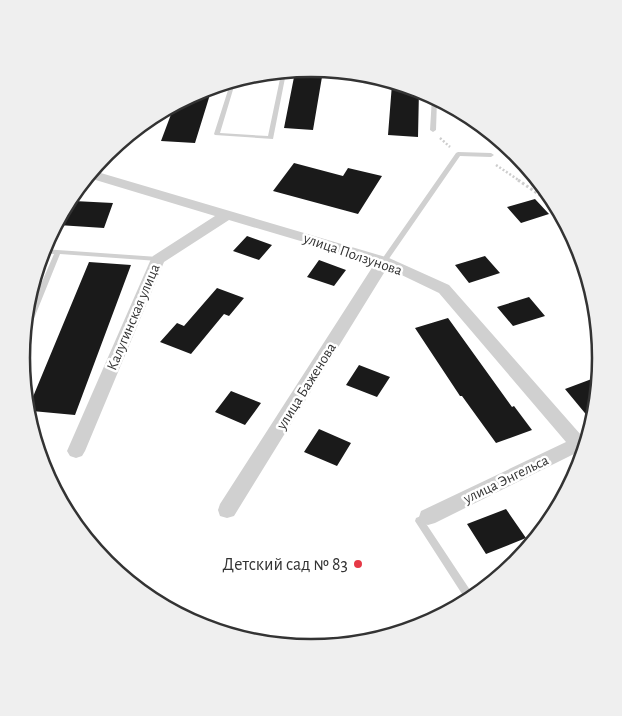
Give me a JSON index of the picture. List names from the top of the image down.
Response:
{
  "streets": {
    "street": [
      "улица Ползунова",
      "Калугинская улица",
      "улица Баженова",
      "улица Энгельса"
    ]
  },
  "crossings": [
    ["улица Ползунова", "Калугинская улица"],
    ["улица Ползунова", "улица Баженова"]
  ],
  "places": ["Детский сад № 83"]
}
